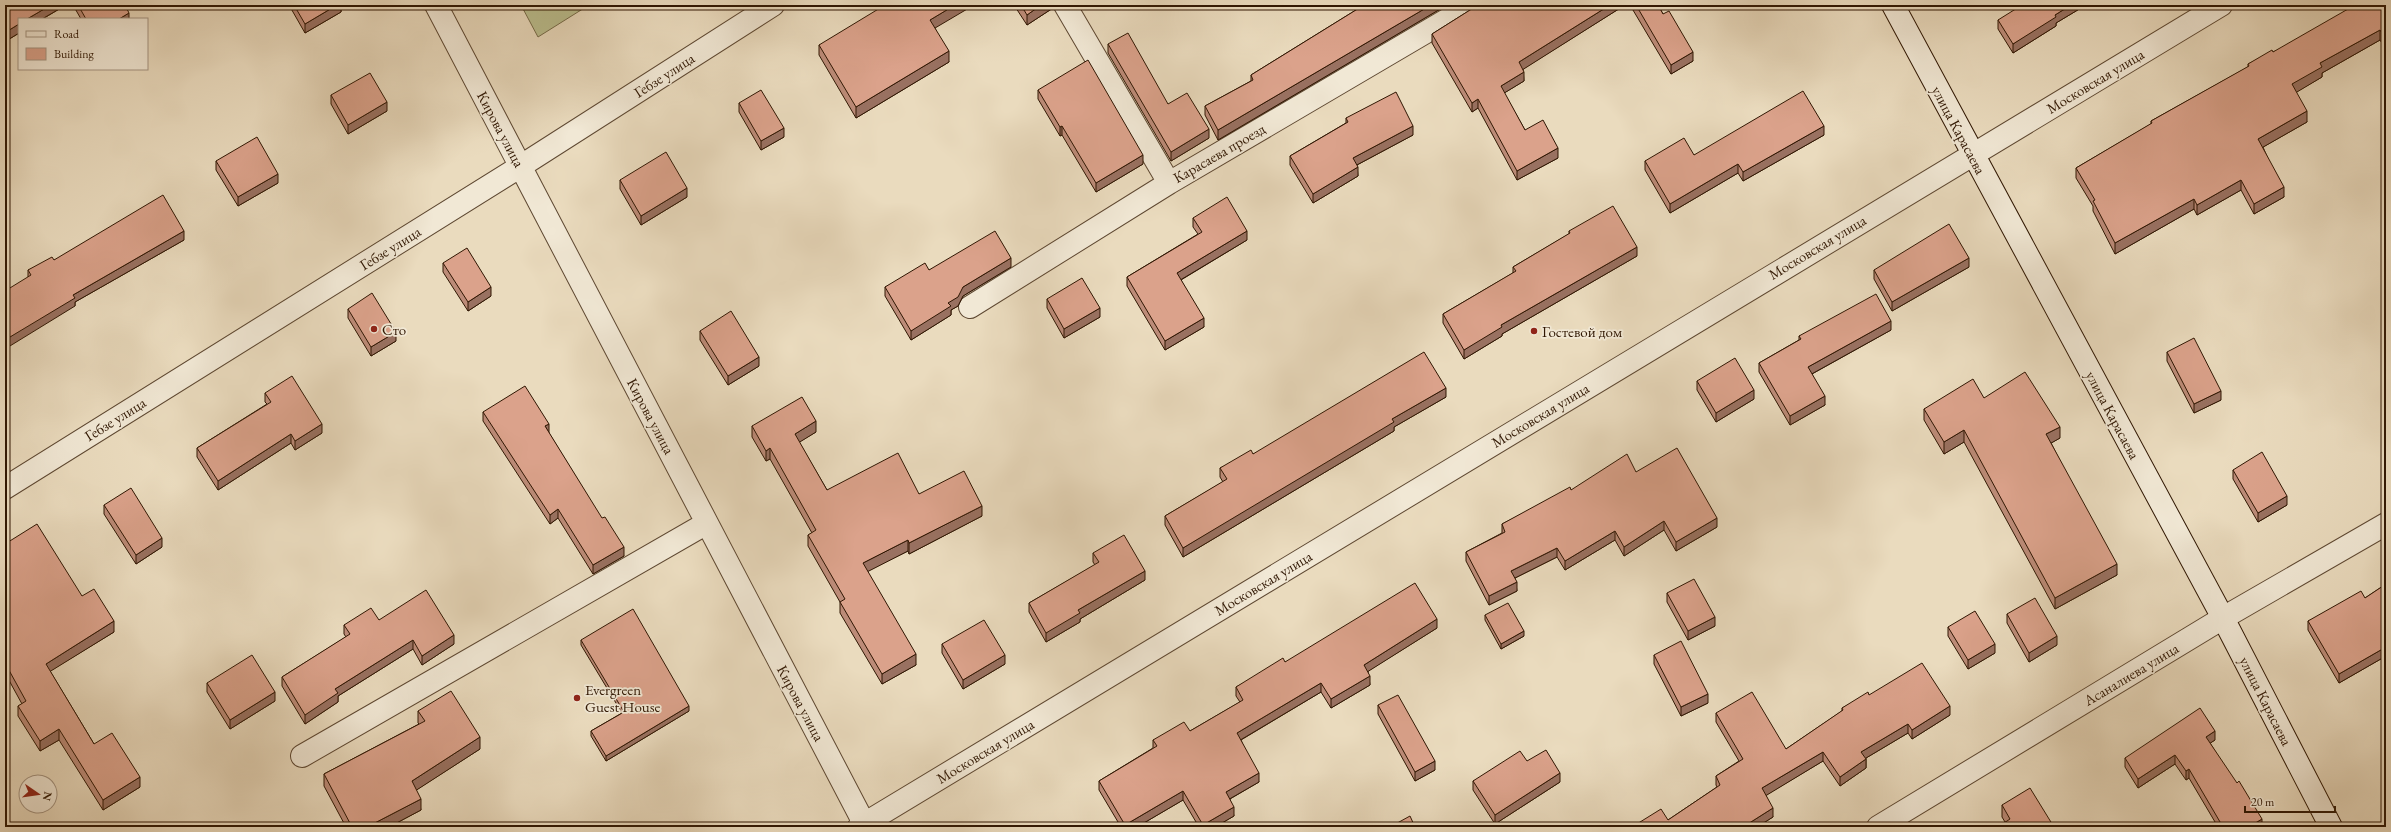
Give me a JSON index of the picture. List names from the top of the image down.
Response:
{
  "streets": {
    "street": [
      "Гебзе улица",
      "Московская улица",
      "Кирова улица",
      "улица Карасаева",
      "Карасаева проезд",
      "Асаналиева улица"
    ]
  },
  "crossings": [
    ["Гебзе улица", "Кирова улица"],
    ["Московская улица", "Кирова улица"],
    ["Московская улица", "улица Карасаева"],
    ["улица Карасаева", "Асаналиева улица"]
  ],
  "places": ["Сто", "Гостевой дом", "Evergreen Guest House"],
  "legend": ["Road", "Building"],
  "scale_bar": "20 m",
  "north": "right"
}
